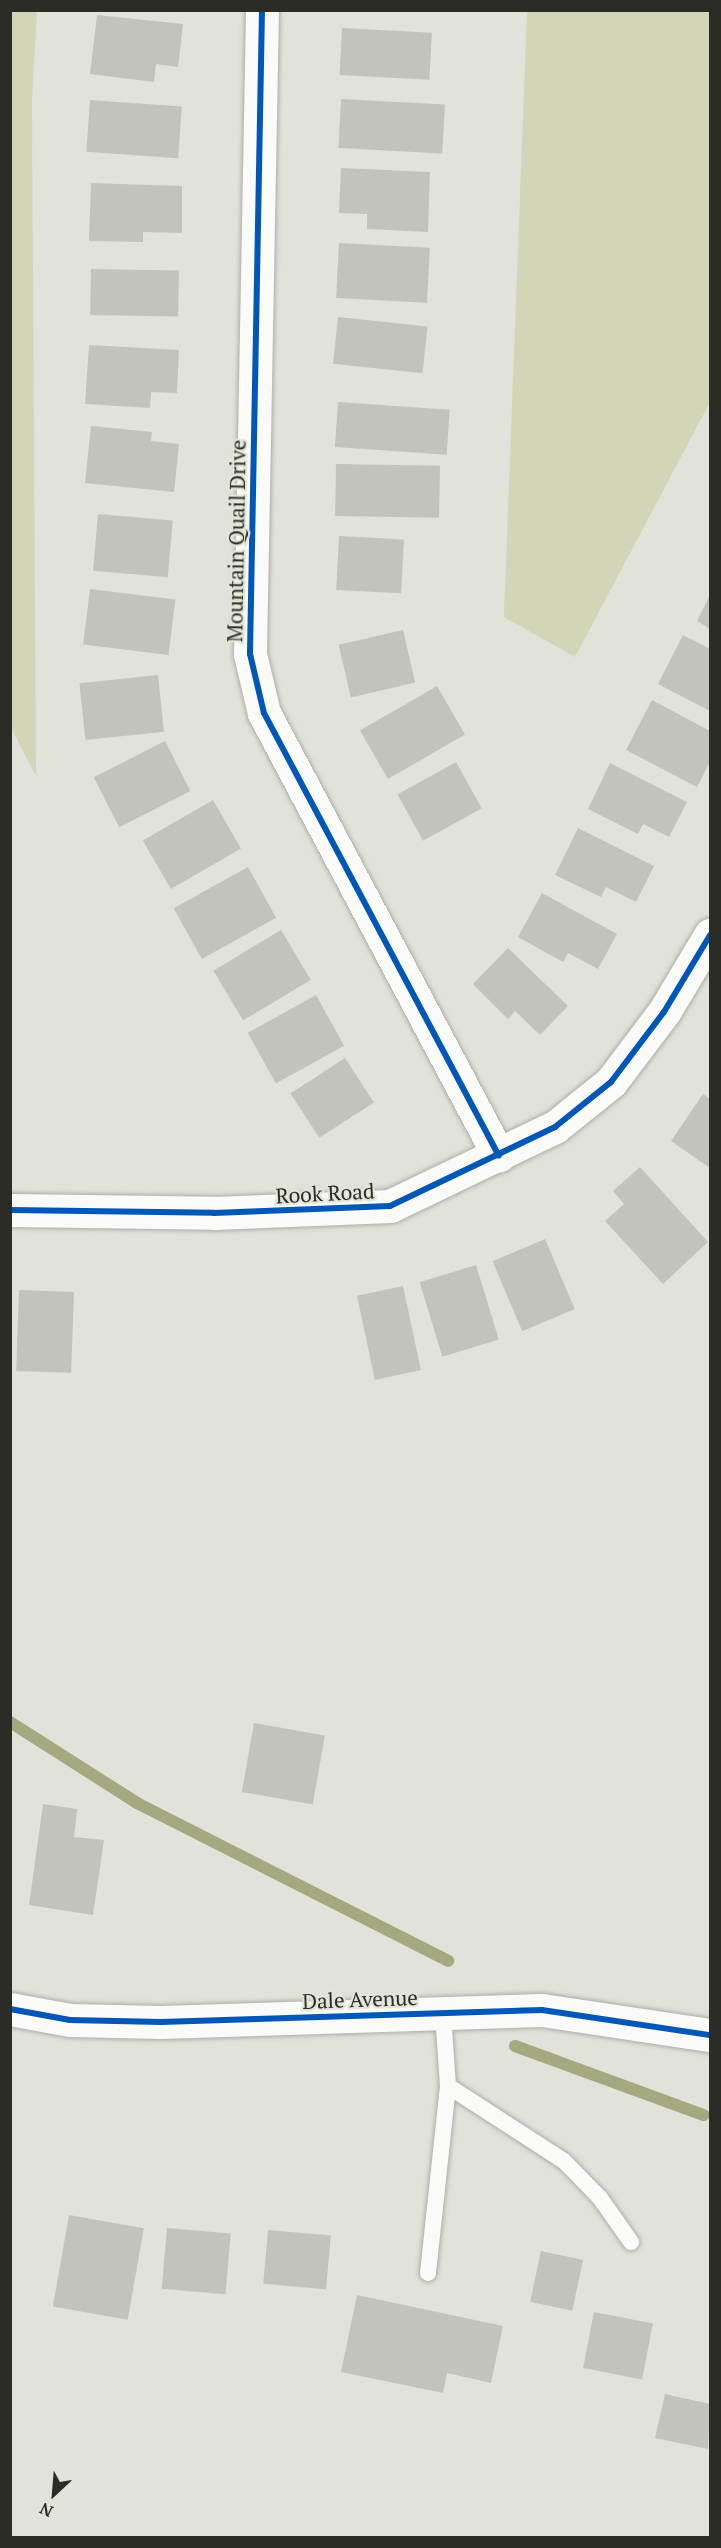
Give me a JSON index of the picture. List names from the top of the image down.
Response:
{
  "streets": {
    "street": ["Mountain Quail Drive", "Rook Road", "Dale Avenue"]
  },
  "crossings": [
    ["Mountain Quail Drive", "Rook Road"]
  ],
  "north": "bottom left"
}
